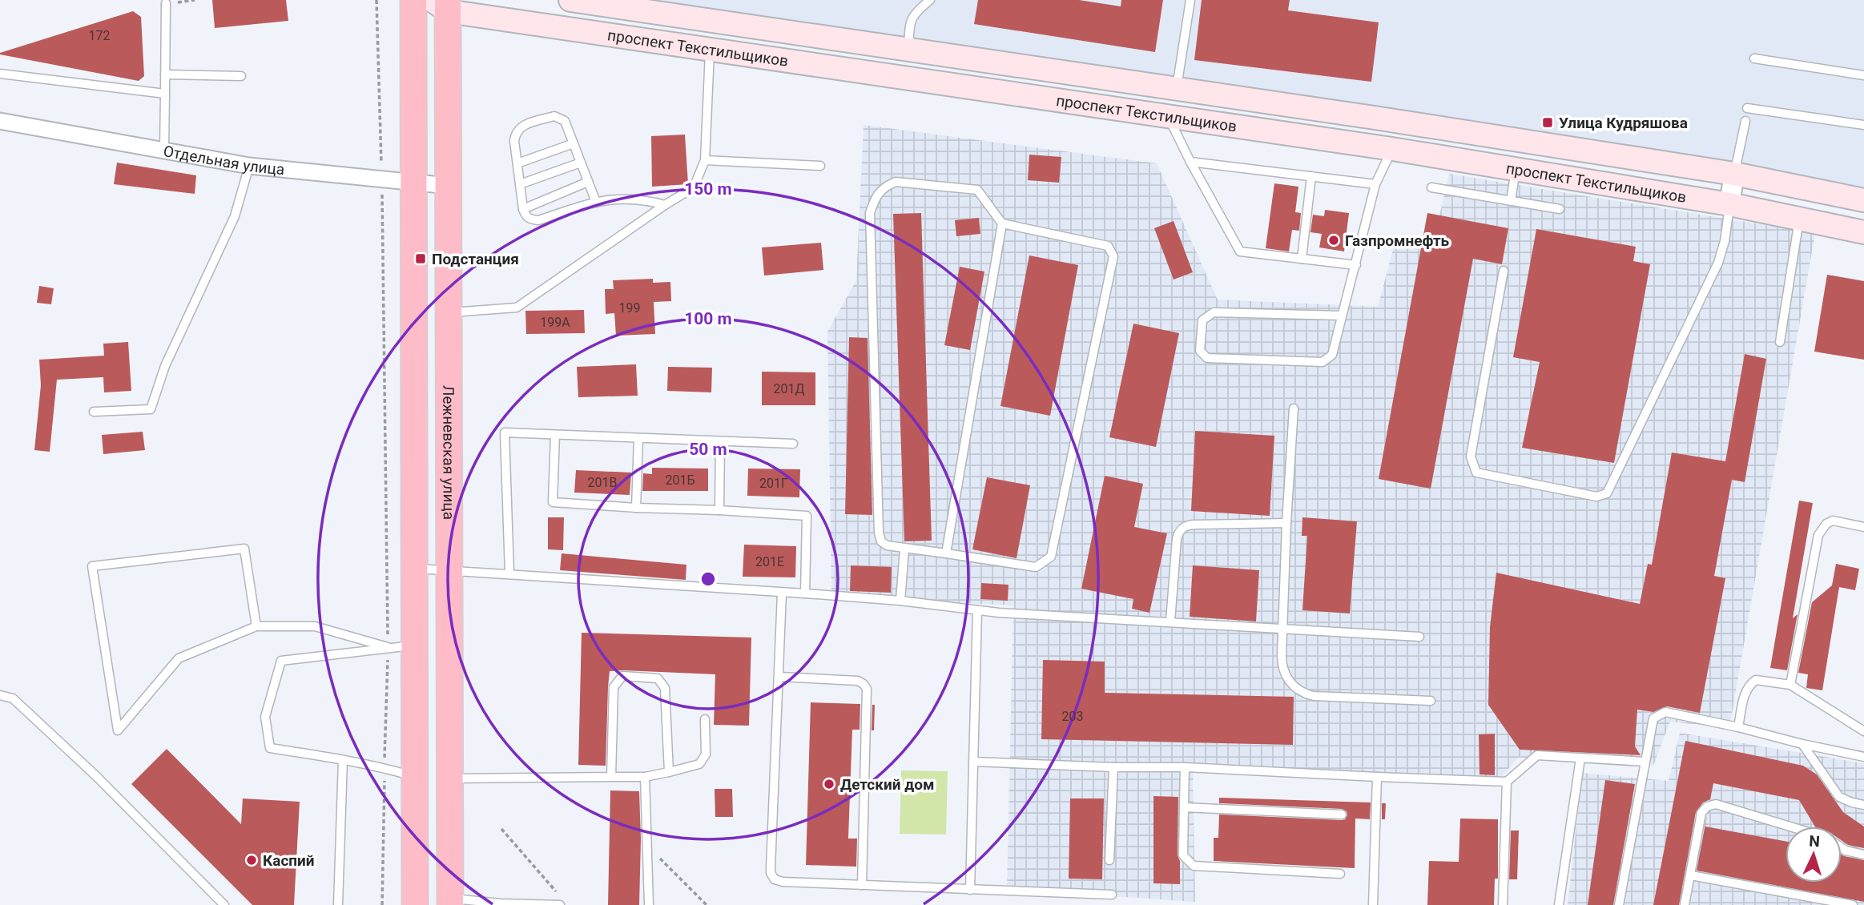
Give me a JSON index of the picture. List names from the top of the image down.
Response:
{
  "streets": {
    "highway": ["Лежневская улица"],
    "main road": ["проспект Текстильщиков"],
    "street": ["Отдельная улица"]
  },
  "crossings": [
    ["проспект Текстильщиков", "Лежневская улица"],
    ["Отдельная улица", "Лежневская улица"]
  ],
  "places": {
    "transit": ["Улица Кудряшова", "Подстанция"],
    "other": ["Газпромнефть", "Детский дом", "Каспий"]
  },
  "house_numbers": [
    "172",
    "199",
    "199А",
    "201Д",
    "201Б",
    "201В",
    "201Г",
    "201Е",
    "203"
  ],
  "north": "top",
  "rings": ["150 m", "100 m", "50 m"]
}
